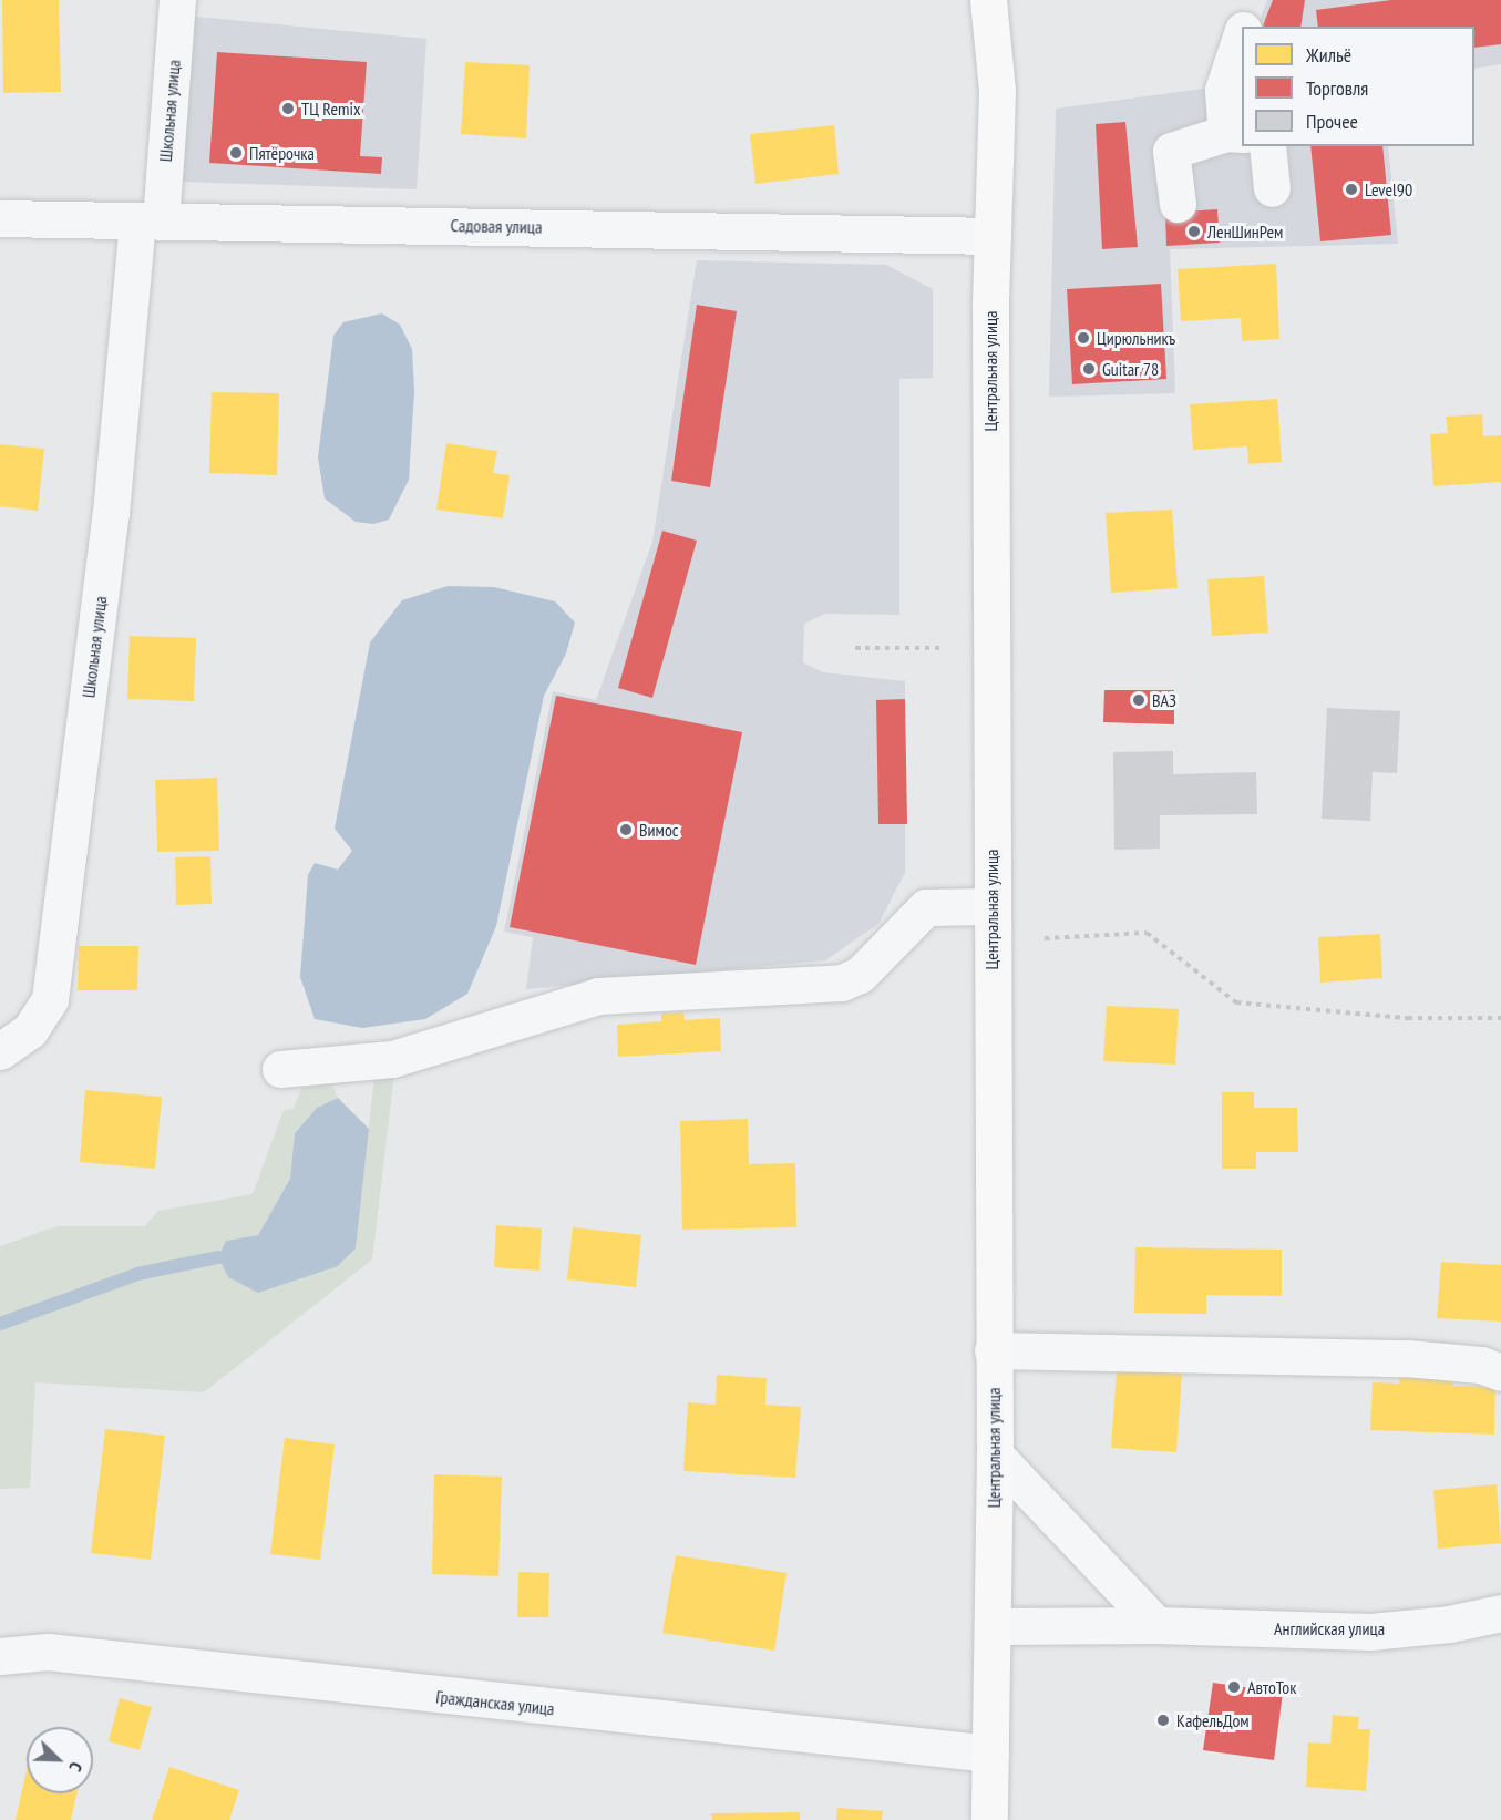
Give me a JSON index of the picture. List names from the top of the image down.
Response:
{
  "streets": {
    "main road": ["Центральная улица"],
    "street": [
      "Школьная улица",
      "Садовая улица",
      "Английская улица",
      "Гражданская улица"
    ]
  },
  "crossings": [
    ["Школьная улица", "Садовая улица"],
    ["Садовая улица", "Центральная улица"],
    ["Центральная улица", "Английская улица"],
    ["Центральная улица", "Гражданская улица"]
  ],
  "places": [
    "ТЦ Remix",
    "Пятёрочка",
    "Level90",
    "ЛенШинРем",
    "Цирюльникъ",
    "Guitar 78",
    "ВАЗ",
    "Вимос",
    "АвтоТок",
    "КафельДом"
  ],
  "legend": ["Жильё", "Торговля", "Прочее"],
  "north": "bottom right"
}
